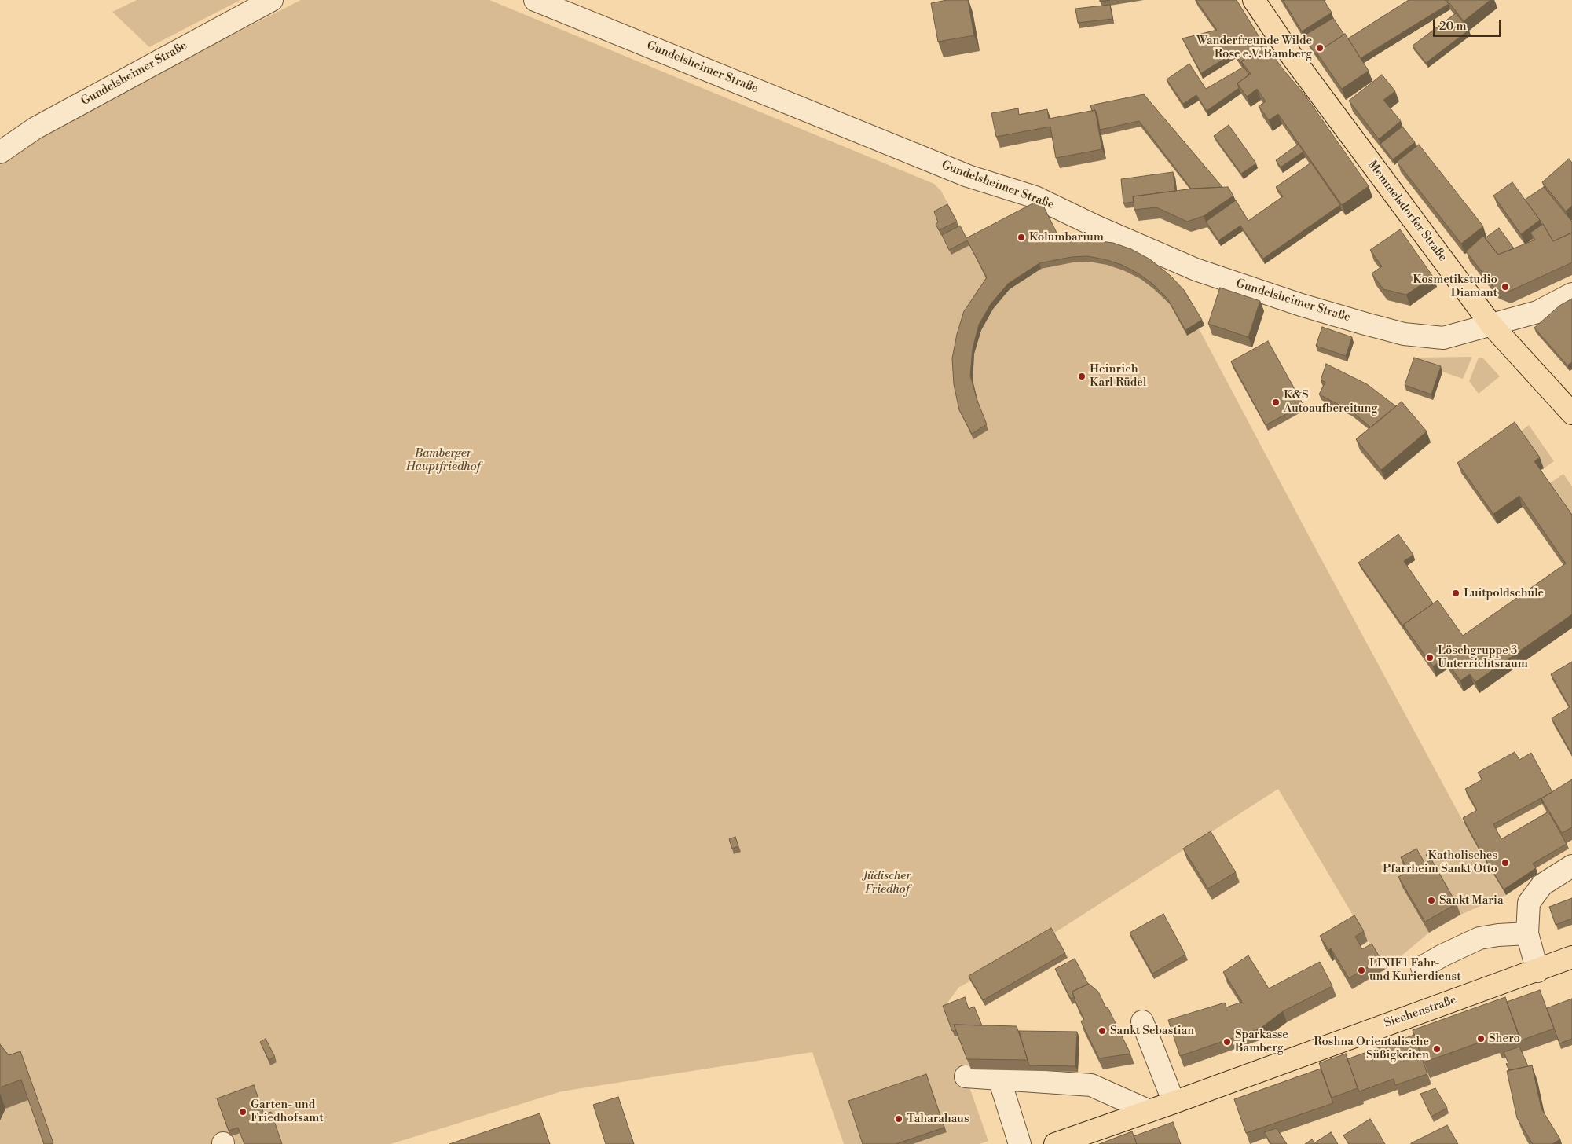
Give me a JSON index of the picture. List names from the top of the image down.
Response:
{
  "streets": {
    "main road": ["Memmelsdorfer Straße", "Siechenstraße"],
    "street": ["Gundelsheimer Straße"]
  },
  "crossings": [
    ["Gundelsheimer Straße", "Memmelsdorfer Straße"]
  ],
  "parks": ["Bamberger Hauptfriedhof", "Jüdischer Friedhof"],
  "places": [
    "Wanderfreunde Wilde Rose e.V. Bamberg",
    "Kolumbarium",
    "Kosmetikstudio Diamant",
    "Heinrich Karl Rüdel",
    "K&S Autoaufbereitung",
    "Luitpoldschule",
    "Löschgruppe 3 Unterrichtsraum",
    "Katholisches Pfarrheim Sankt Otto",
    "Sankt Maria",
    "LINIE1 Fahr- und Kurierdienst",
    "Sankt Sebastian",
    "Shero",
    "Sparkasse Bamberg",
    "Roshna Orientalische Süßigkeiten",
    "Garten- und Friedhofsamt",
    "Taharahaus"
  ],
  "scale_bar": "20 m"
}
